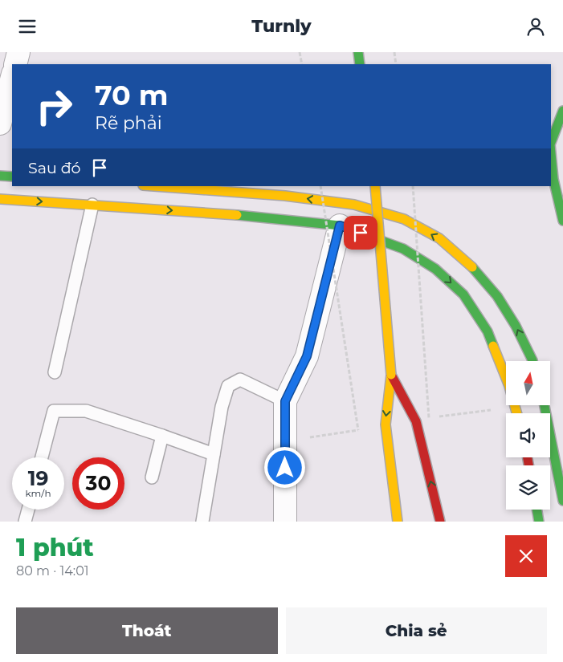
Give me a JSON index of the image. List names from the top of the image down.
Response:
{
  "north": "top",
  "page": {
    "header": "Turnly",
    "turn": ["70 m", "Rẽ phải"],
    "then": "Sau đó",
    "speed": "19 km/h",
    "limit": "30",
    "heading": ["1 phút", "80 m · 14:01"],
    "buttons": ["Thoát", "Chia sẻ"]
  }
}
